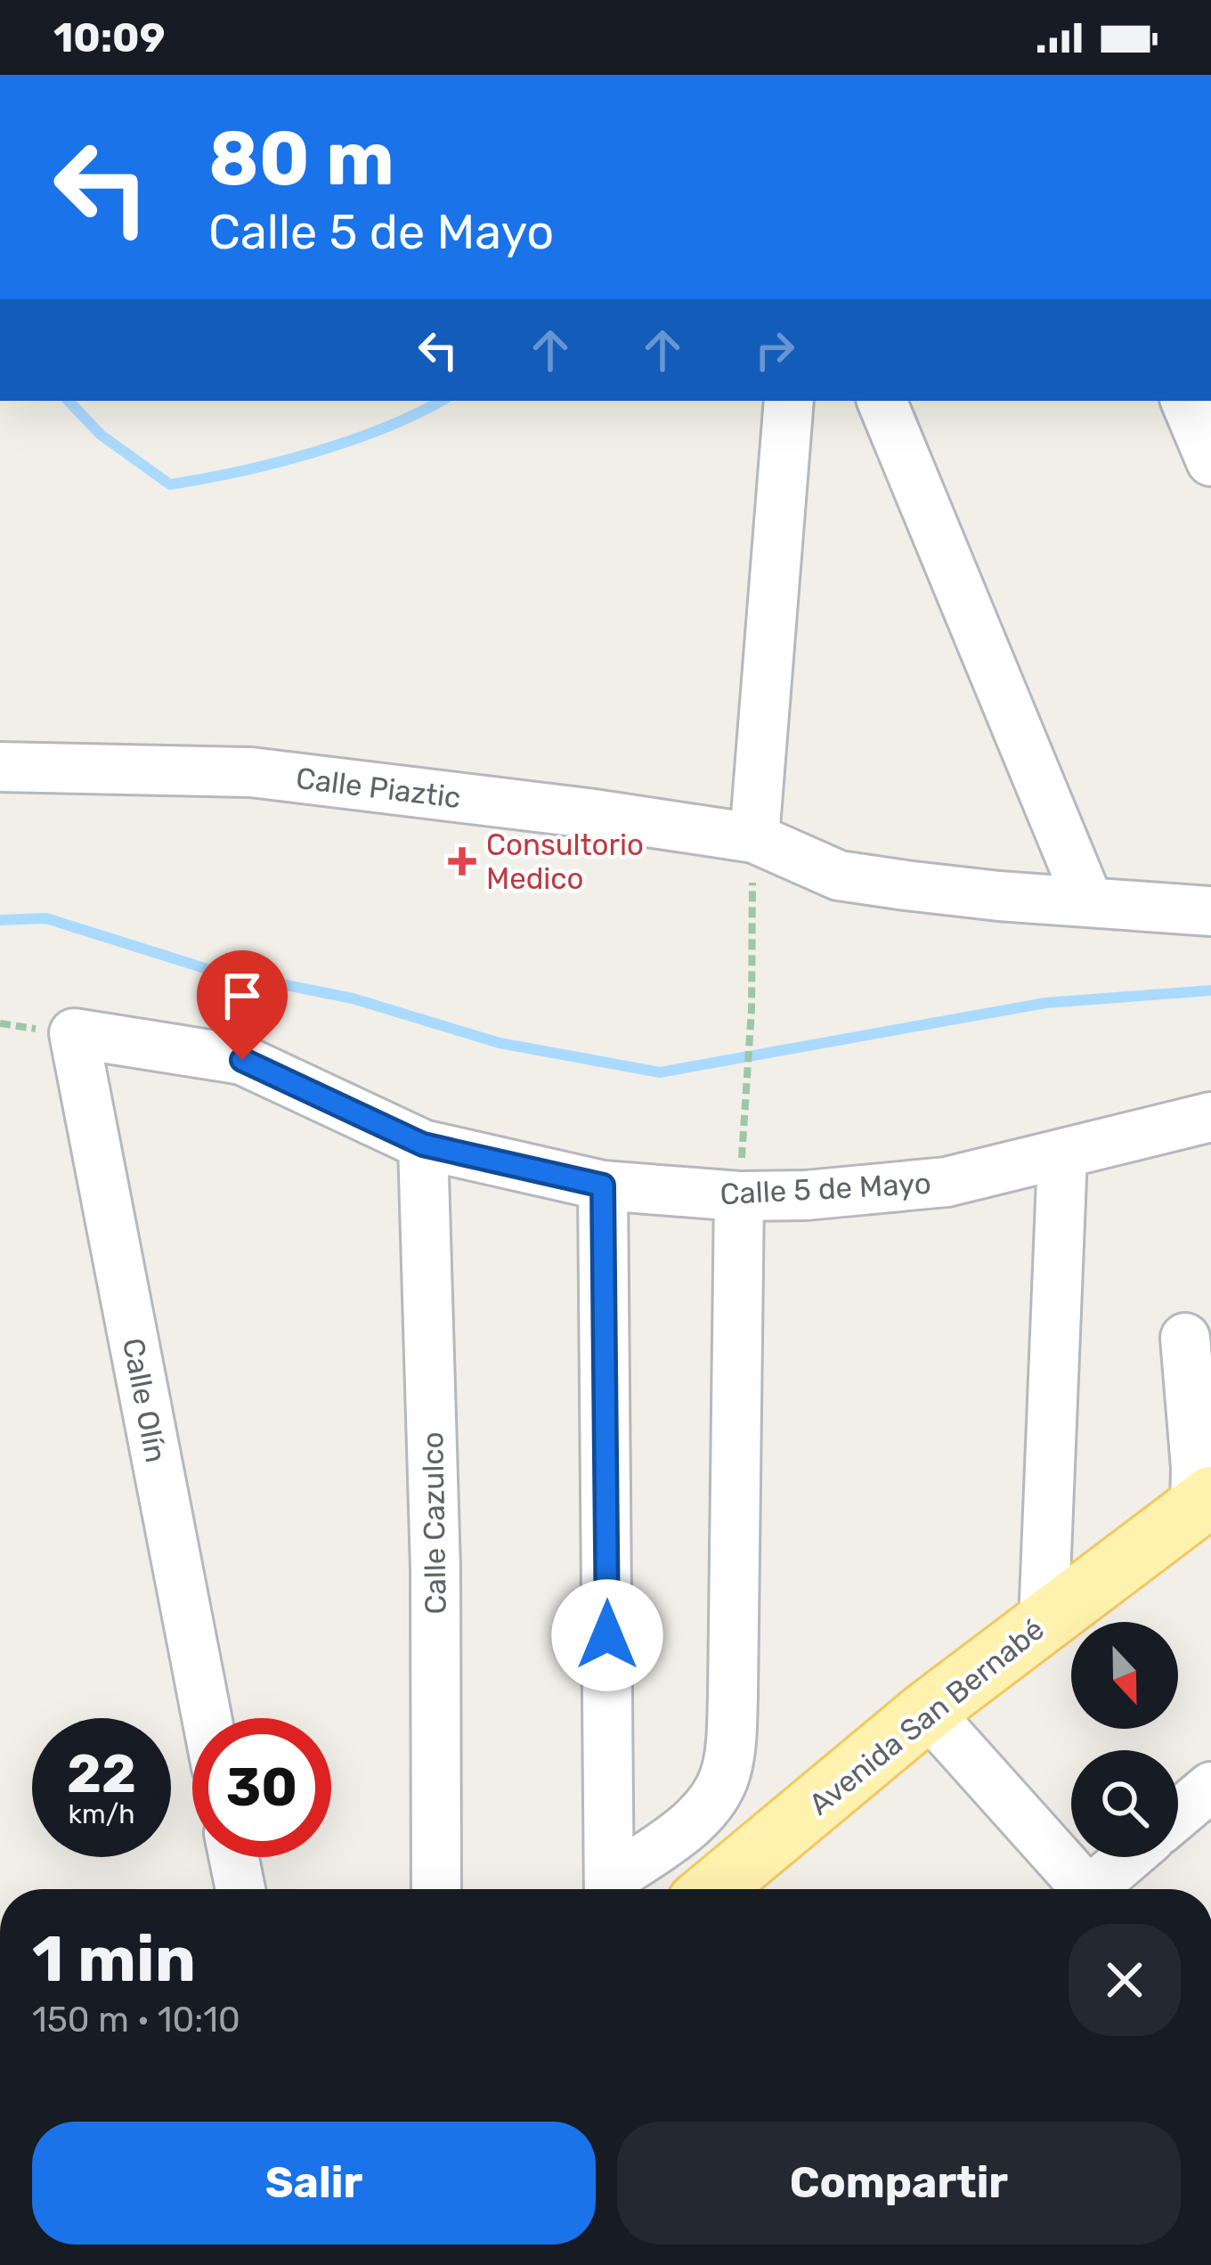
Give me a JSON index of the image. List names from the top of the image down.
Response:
{
  "streets": {
    "main road": ["Avenida San Bernabé"],
    "street": [
      "Calle Piaztic",
      "Calle 5 de Mayo",
      "Calle Olín",
      "Calle Cazulco"
    ]
  },
  "crossings": [
    ["Calle 5 de Mayo", "Calle Olín"],
    ["Calle 5 de Mayo", "Calle Cazulco"]
  ],
  "places": {
    "health": ["Consultorio Medico"]
  },
  "north": "bottom",
  "page": {
    "status": "10:09",
    "turn": ["80 m", "Calle 5 de Mayo"],
    "speed": "22 km/h",
    "limit": "30",
    "heading": ["1 min", "150 m · 10:10"],
    "buttons": ["Salir", "Compartir"]
  }
}
